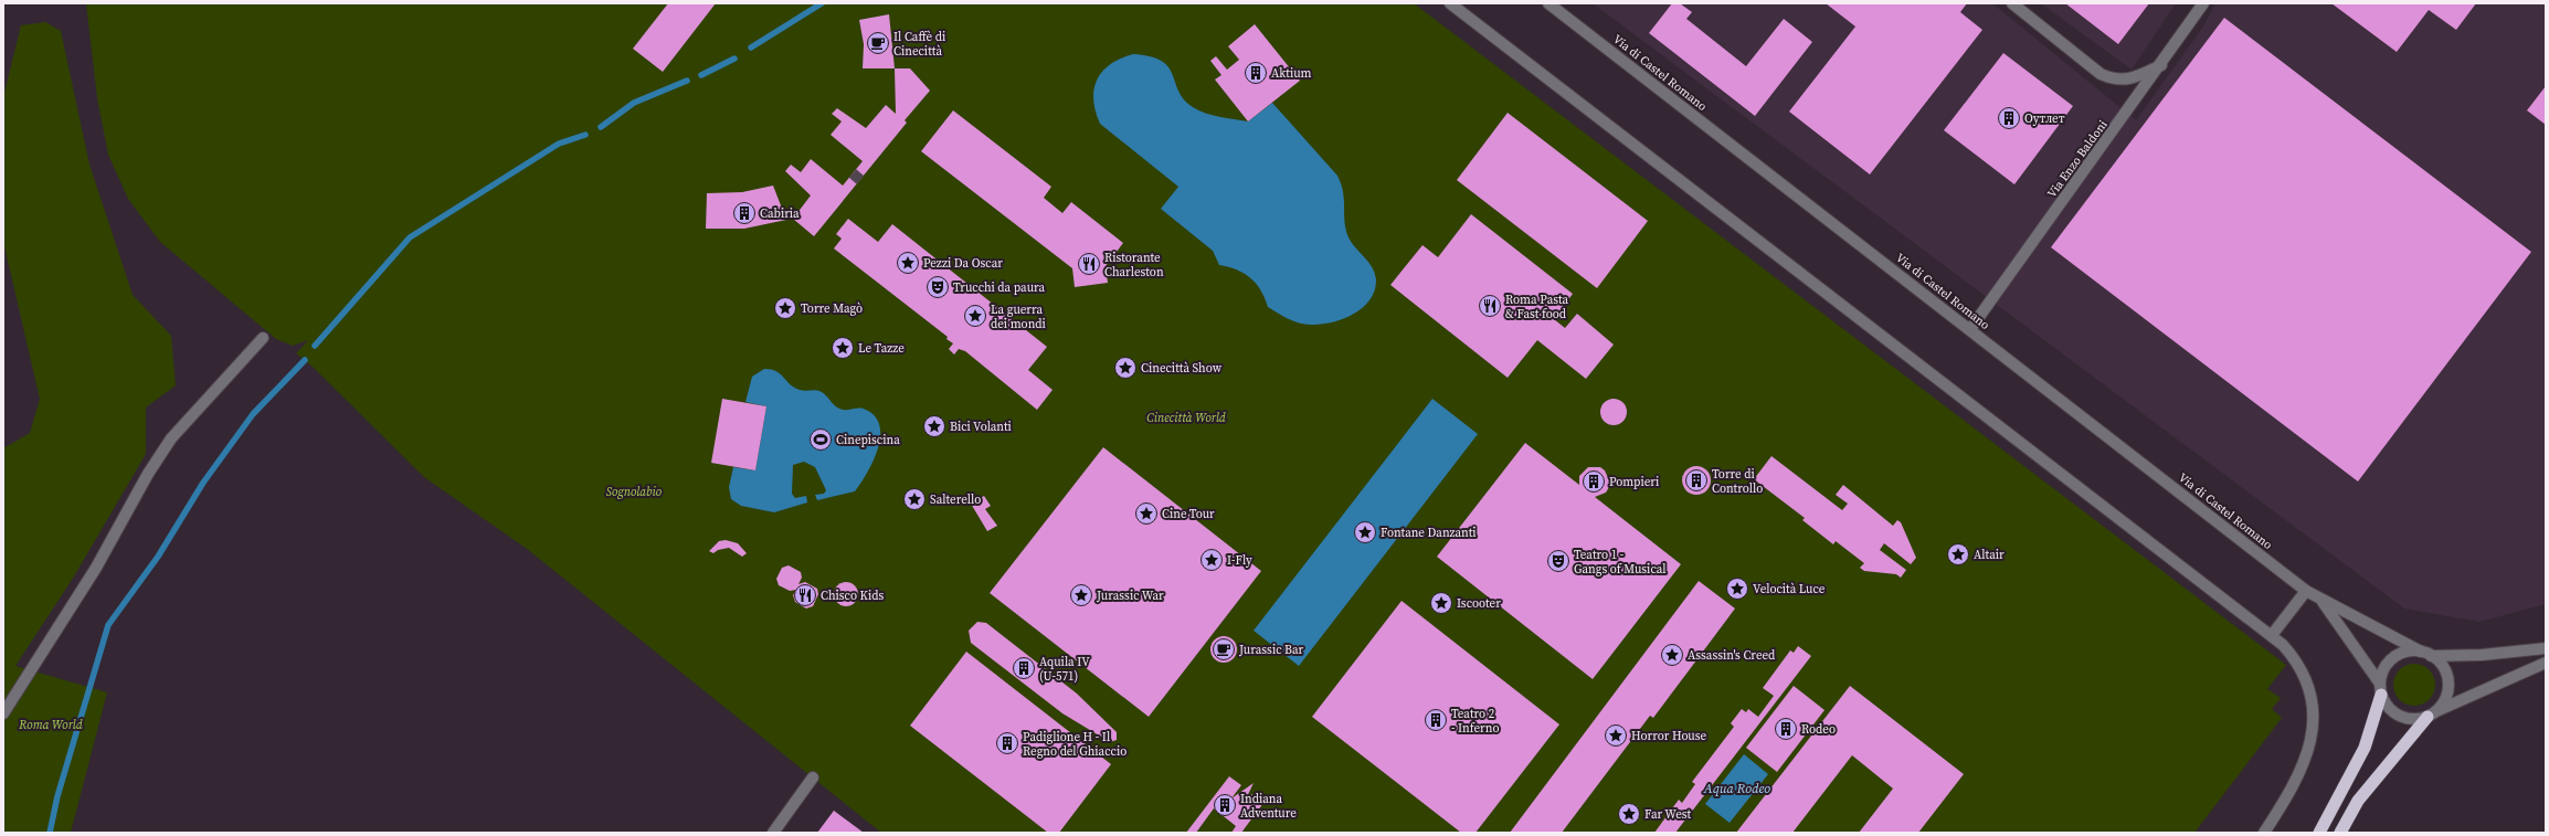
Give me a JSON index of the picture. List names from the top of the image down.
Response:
{
  "streets": {
    "street": ["Via di Castel Romano", "Via Enzo Baldoni"]
  },
  "crossings": [
    ["Via di Castel Romano", "Via Enzo Baldoni"]
  ],
  "water": ["Aqua Rodeo"],
  "parks": ["Cinecittà World", "Sognolabio", "Roma World"],
  "places": {
    "cafe": ["Il Caffè di Cinecittà", "Jurassic Bar"],
    "building": [
      "Aktium",
      "Оутлет",
      "Cabiria",
      "Torre di Controllo",
      "Pompieri",
      "Aquila IV (U-571)",
      "Teatro 2 - Inferno",
      "Rodeo",
      "Padiglione H - Il Regno del Ghiaccio",
      "Indiana Adventure"
    ],
    "place": [
      "Pezzi Da Oscar",
      "Torre Magò",
      "La guerra dei mondi",
      "Le Tazze",
      "Cinecittà Show",
      "Bici Volanti",
      "Salterello",
      "Cine Tour",
      "Fontane Danzanti",
      "Altair",
      "I-Fly",
      "Velocità Luce",
      "Jurassic War",
      "Iscooter",
      "Assassin's Creed",
      "Horror House",
      "Far West"
    ],
    "restaurant": ["Ristorante Charleston", "Roma Pasta & Fast food", "Chisco Kids"],
    "theatre": ["Trucchi da paura", "Teatro 1 - Gangs of Musical"],
    "sports": ["Cinepiscina"]
  }
}
